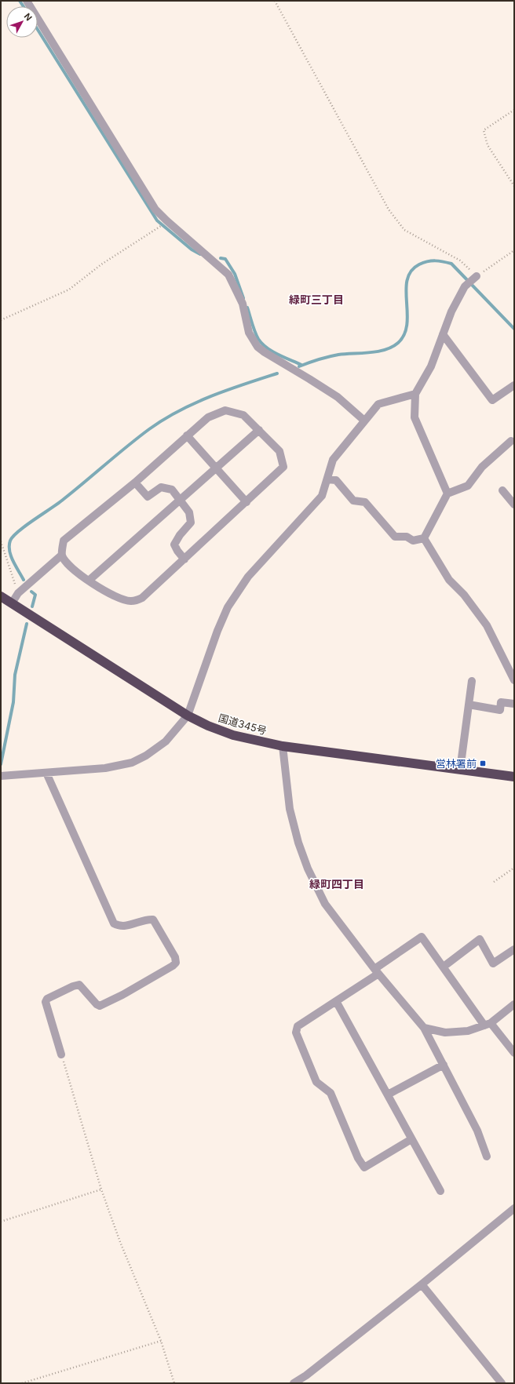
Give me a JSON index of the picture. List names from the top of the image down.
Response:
{
  "streets": {
    "highway": ["国道345号"]
  },
  "districts": ["緑町三丁目", "緑町四丁目"],
  "places": {
    "transit": ["営林署前"]
  },
  "north": "top right"
}
